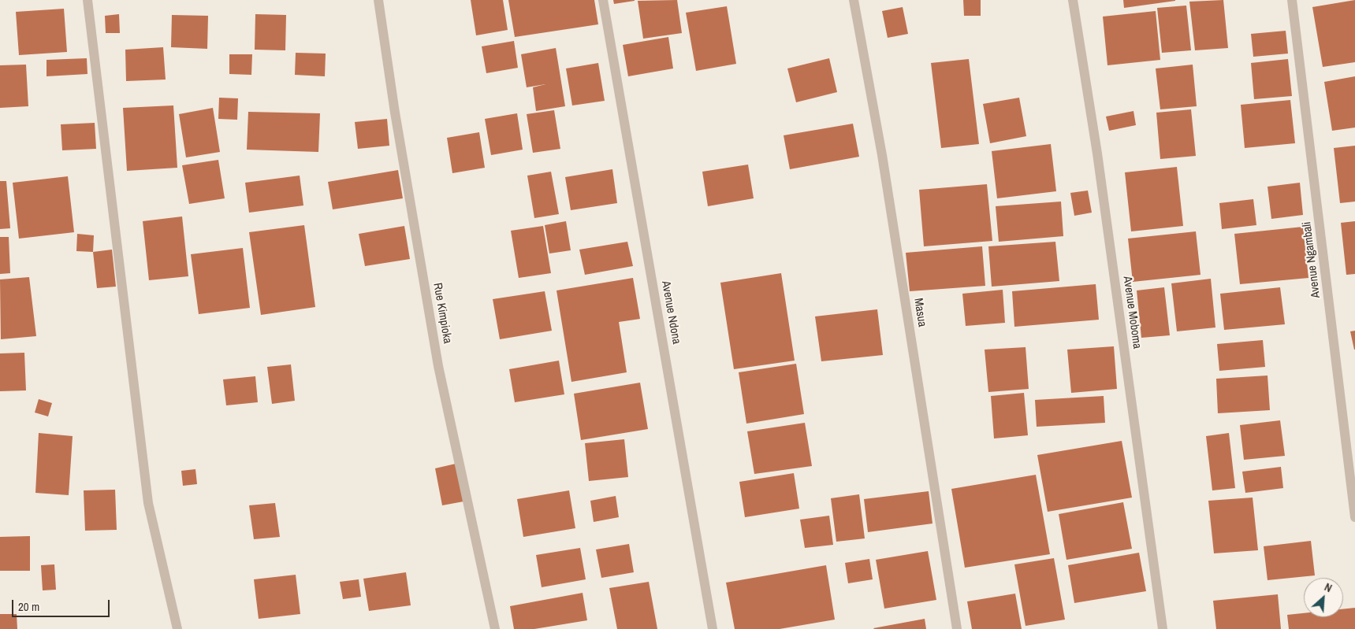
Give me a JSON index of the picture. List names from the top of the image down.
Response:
{
  "streets": {
    "street": [
      "Avenue Ngambali",
      "Avenue Ndona",
      "Masua",
      "Avenue Moboma",
      "Rue Kimpioka"
    ]
  },
  "scale_bar": "20 m",
  "north": "top right"
}
